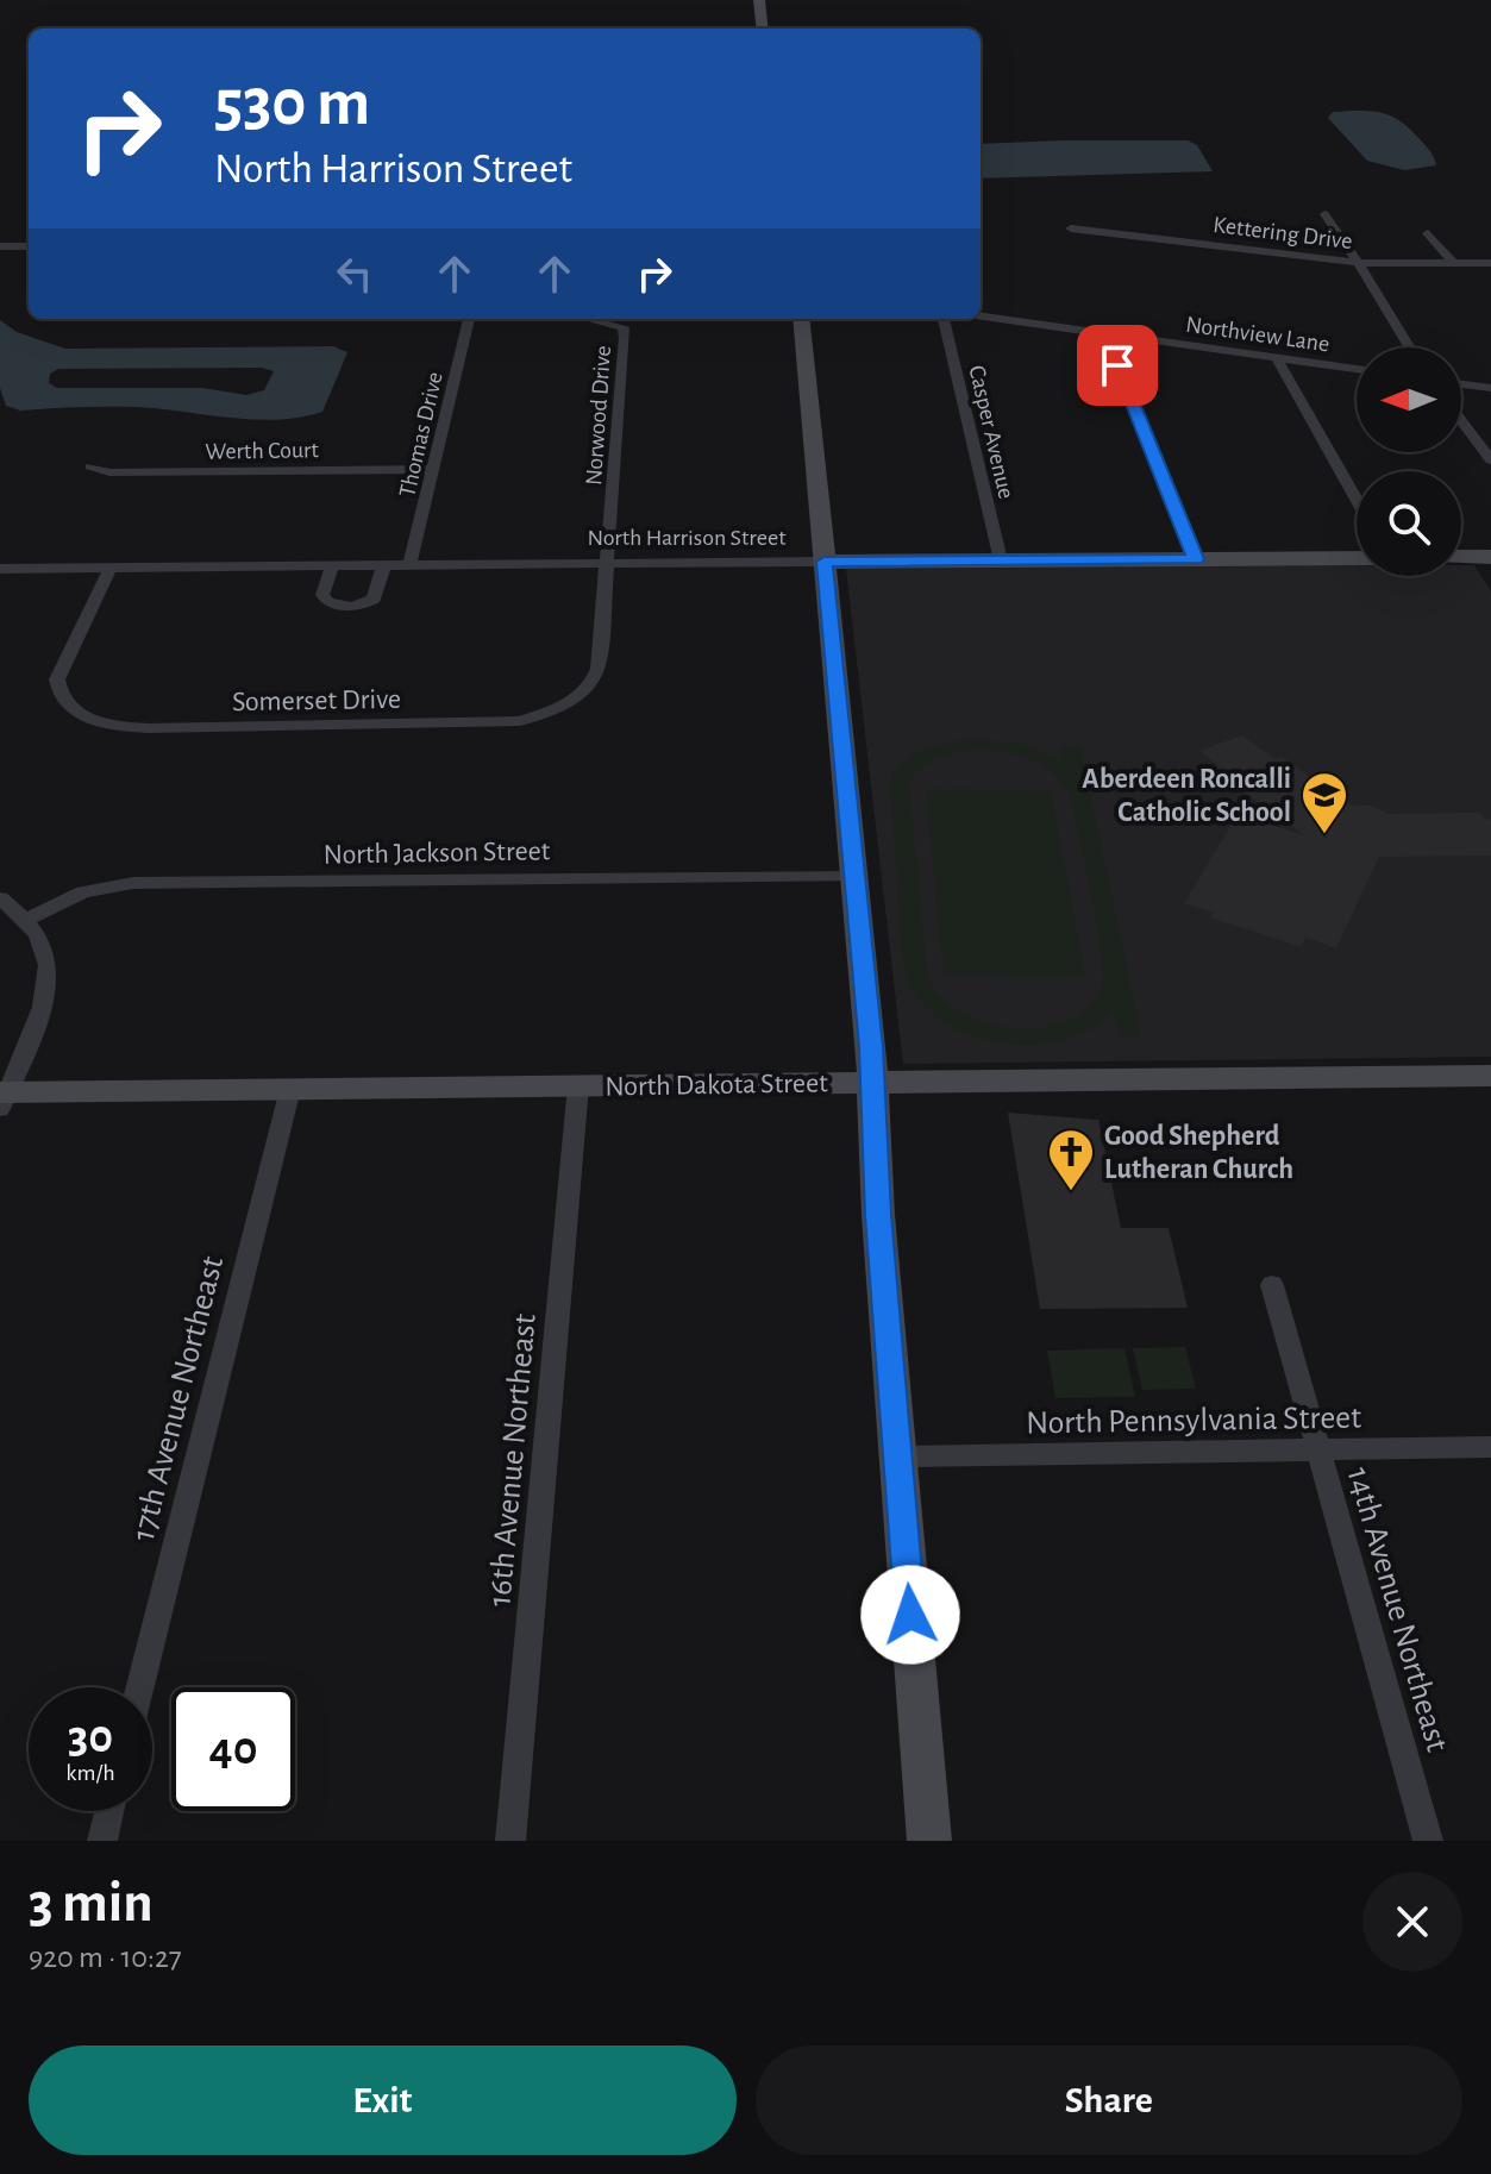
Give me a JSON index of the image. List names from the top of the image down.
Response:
{
  "streets": {
    "street": [
      "Kettering Drive",
      "Northview Lane",
      "Norwood Drive",
      "Casper Avenue",
      "Thomas Drive",
      "Werth Court",
      "North Harrison Street",
      "Somerset Drive",
      "North Jackson Street",
      "North Dakota Street",
      "17th Avenue Northeast",
      "North Pennsylvania Street",
      "16th Avenue Northeast",
      "14th Avenue Northeast"
    ]
  },
  "crossings": [
    ["Norwood Drive", "North Harrison Street"],
    ["Norwood Drive", "Somerset Drive"],
    ["Casper Avenue", "North Harrison Street"],
    ["Thomas Drive", "Werth Court"],
    ["Thomas Drive", "North Harrison Street"],
    ["North Harrison Street", "Somerset Drive"],
    ["North Dakota Street", "17th Avenue Northeast"],
    ["North Dakota Street", "16th Avenue Northeast"],
    ["North Pennsylvania Street", "14th Avenue Northeast"]
  ],
  "places": {
    "school or university": ["Aberdeen Roncalli Catholic School"],
    "church": ["Good Shepherd Lutheran Church"]
  },
  "north": "left",
  "page": {
    "turn": ["530 m", "North Harrison Street"],
    "speed": "30 km/h",
    "limit": "40",
    "heading": ["3 min", "920 m · 10:27"],
    "buttons": ["Exit", "Share"]
  }
}
